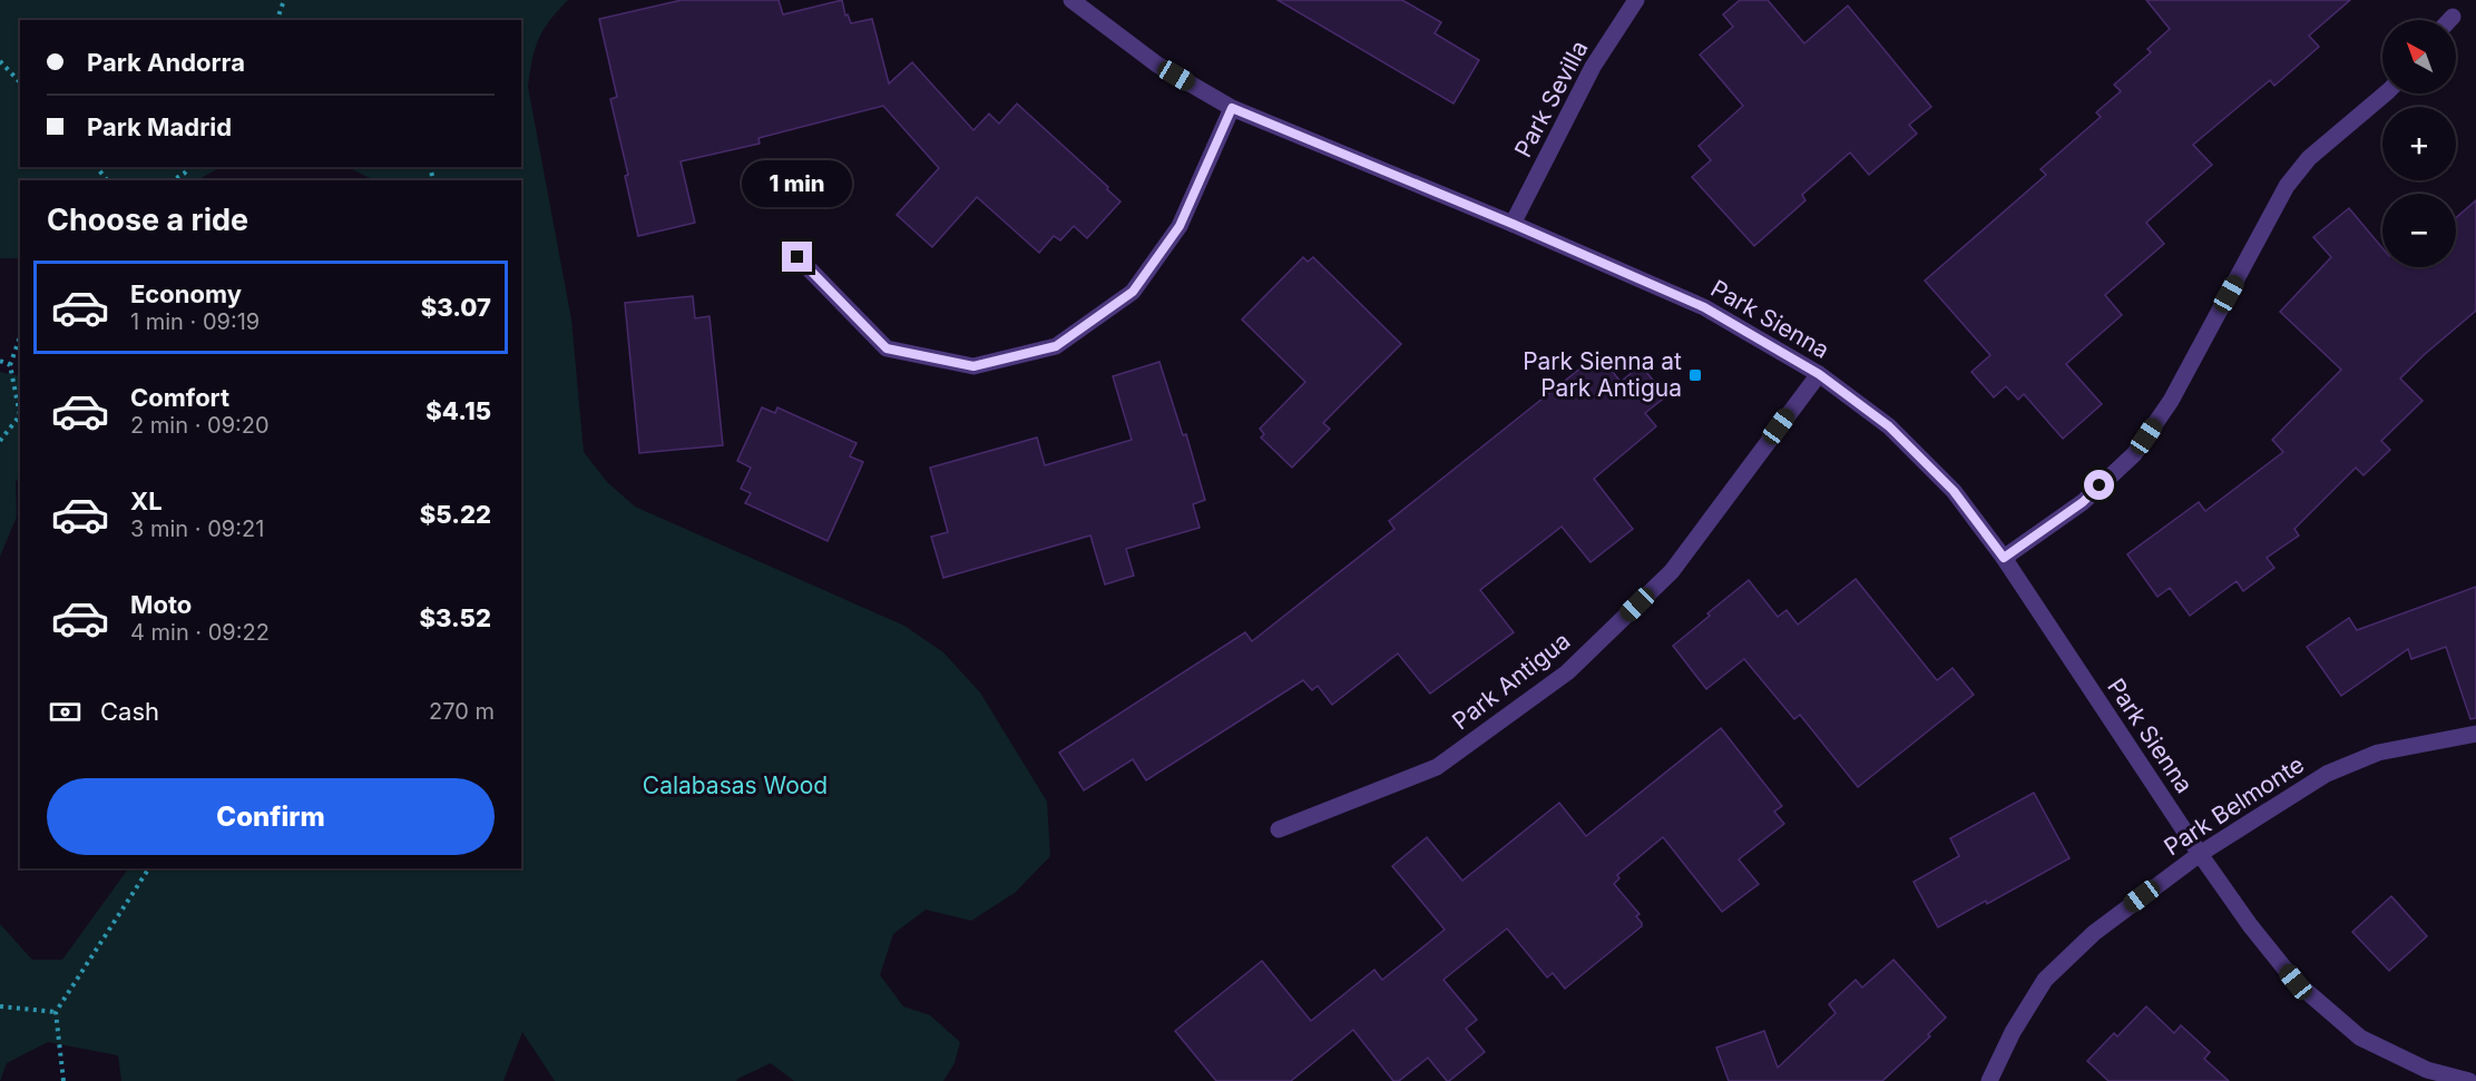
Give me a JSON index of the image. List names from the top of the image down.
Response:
{
  "streets": {
    "street": [
      "Park Sevilla",
      "Park Sienna",
      "Park Antigua",
      "Park Belmonte"
    ]
  },
  "crossings": [
    ["Park Sevilla", "Park Sienna"],
    ["Park Sienna", "Park Antigua"],
    ["Park Sienna", "Park Belmonte"]
  ],
  "parks": ["Calabasas Wood"],
  "places": {
    "transit": ["Park Sienna at Park Antigua"]
  },
  "north": "top left",
  "page": {
    "map_buttons": ["+", "−"],
    "banner": ["Park Andorra", "Park Madrid"],
    "bubble": "1 min",
    "heading": "Choose a ride",
    "list": [
      {
        "name": "Economy",
        "note": "1 min · 09:19",
        "value": "$3.07"
      },
      {
        "name": "Comfort",
        "note": "2 min · 09:20",
        "value": "$4.15"
      },
      {
        "name": "XL",
        "note": "3 min · 09:21",
        "value": "$5.22"
      },
      {
        "name": "Moto",
        "note": "4 min · 09:22",
        "value": "$3.52"
      }
    ],
    "pay": ["Cash", "270 m"],
    "buttons": "Confirm"
  }
}
